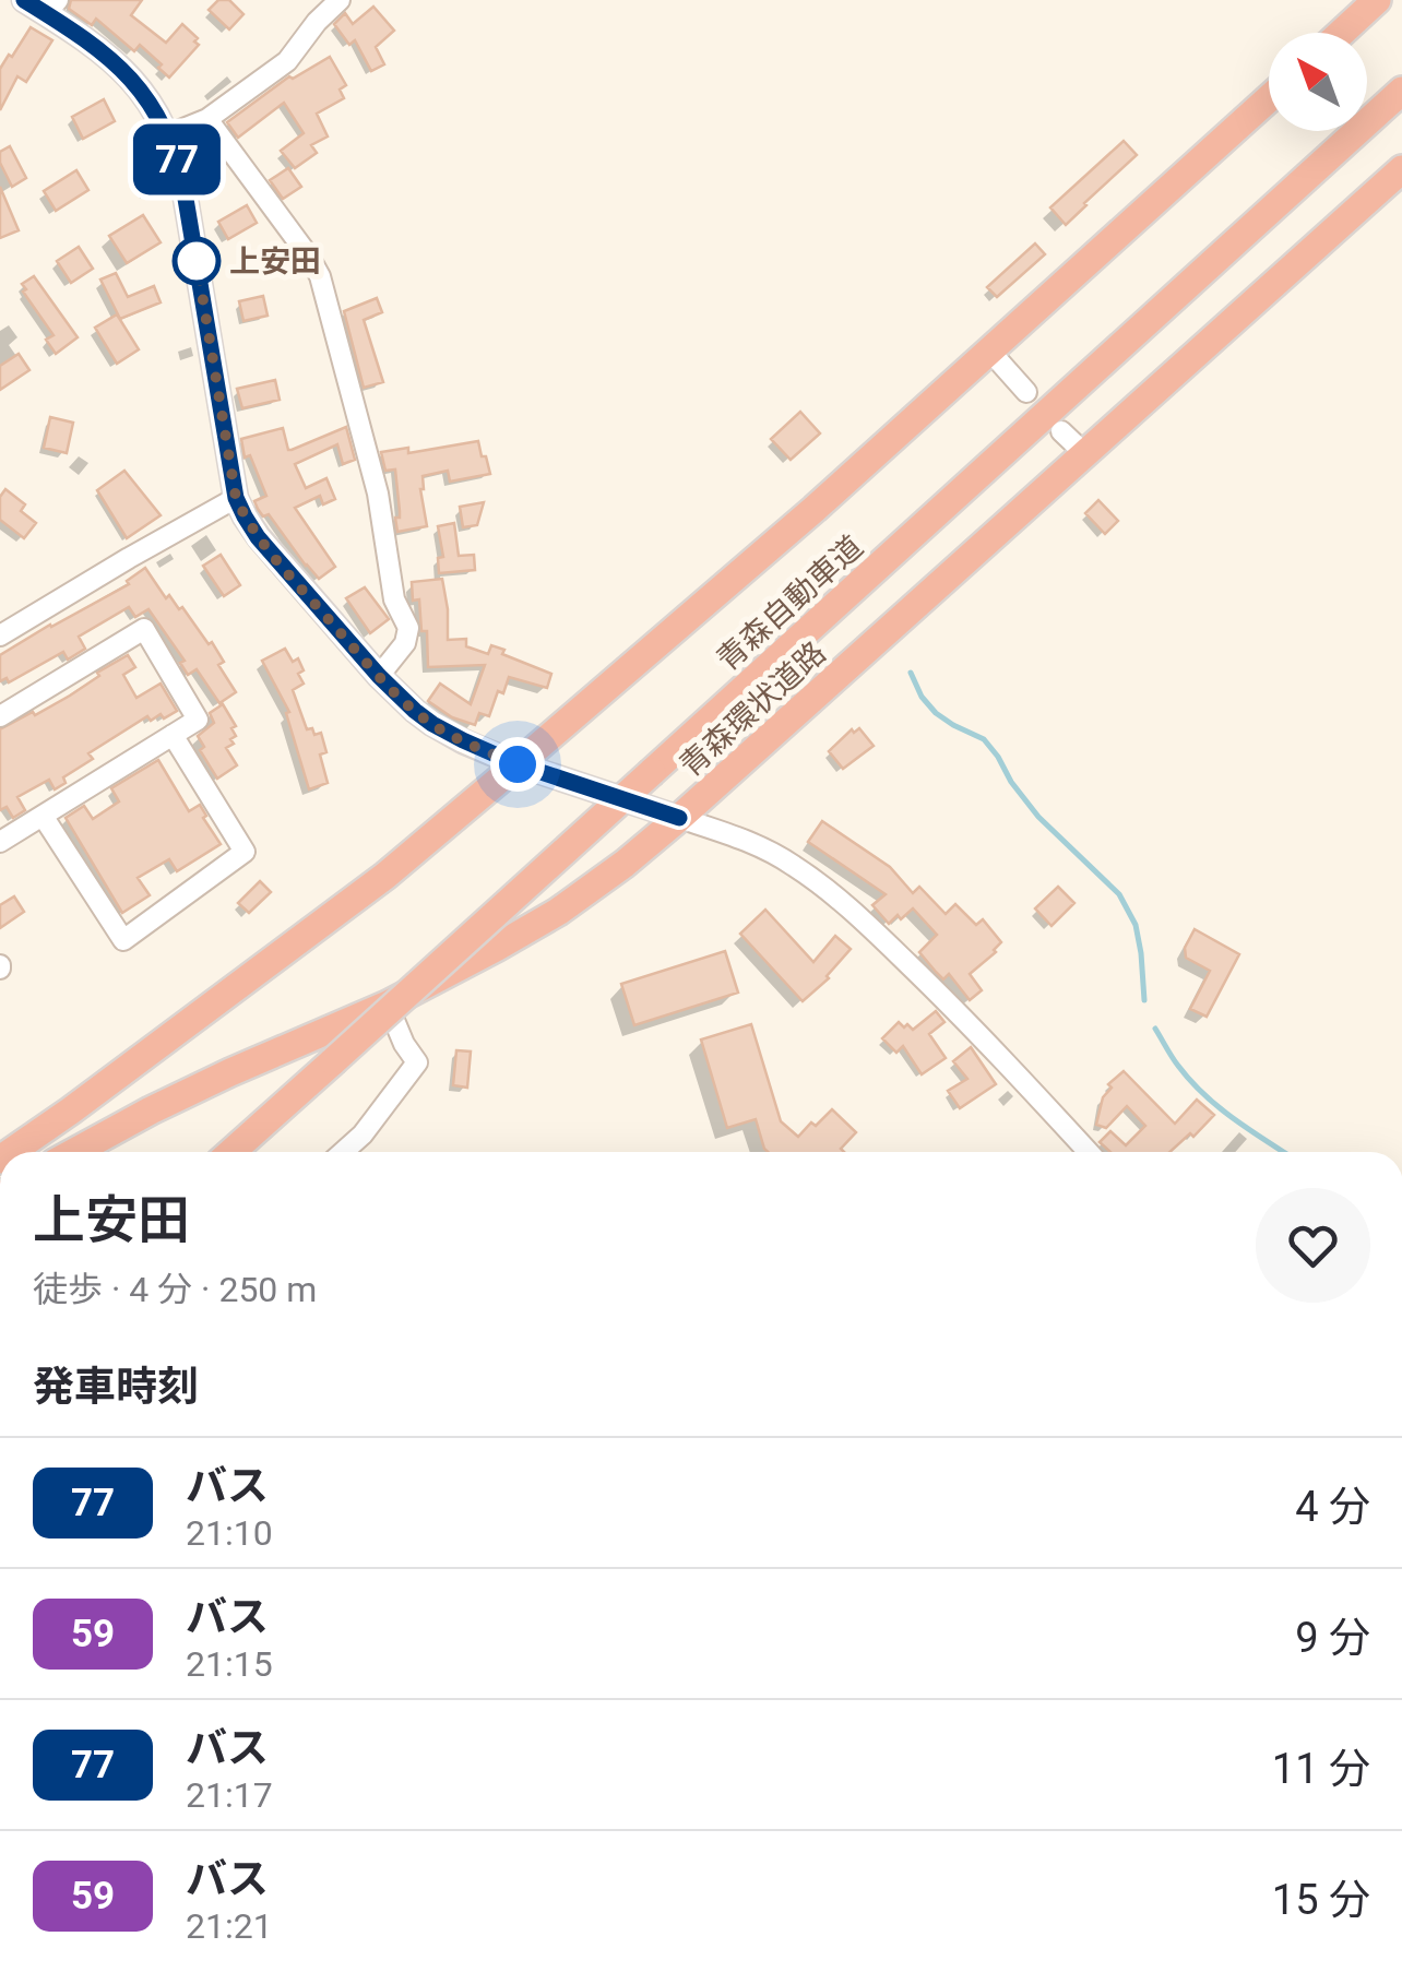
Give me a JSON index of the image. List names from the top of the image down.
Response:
{
  "streets": {
    "highway": ["青森自動車道", "青森環状道路"]
  },
  "places": ["上安田"],
  "lines": ["bus line 77"],
  "north": "top left",
  "page": {
    "on_map": "77",
    "heading": [
      ["上安田", "徒歩 · 4 分 · 250 m"],
      "発車時刻"
    ],
    "list": [
      {
        "mark": "77",
        "name": "バス",
        "note": "21:10",
        "value": "4 分"
      },
      {
        "mark": "59",
        "name": "バス",
        "note": "21:15",
        "value": "9 分"
      },
      {
        "mark": "77",
        "name": "バス",
        "note": "21:17",
        "value": "11 分"
      },
      {
        "mark": "59",
        "name": "バス",
        "note": "21:21",
        "value": "15 分"
      }
    ]
  }
}
